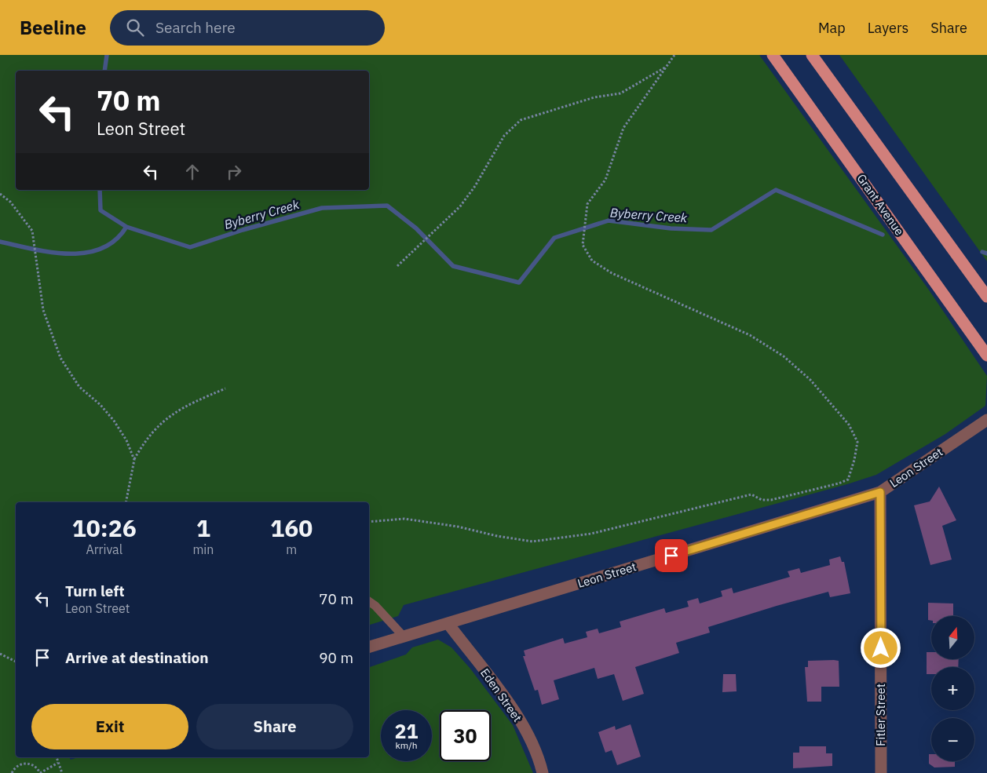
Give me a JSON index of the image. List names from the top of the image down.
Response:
{
  "streets": {
    "main road": ["Grant Avenue"],
    "street": ["Leon Street", "Eden Street", "Fitler Street"]
  },
  "crossings": [
    ["Leon Street", "Eden Street"],
    ["Leon Street", "Fitler Street"]
  ],
  "water": ["Byberry Creek"],
  "north": "top",
  "page": {
    "header": "Beeline",
    "search": "Search here",
    "nav": ["Map", "Layers", "Share"],
    "turn": ["70 m", "Leon Street"],
    "eta": [
      "10:26",
      "Arrival",
      "1",
      "min",
      "160",
      "m"
    ],
    "list": [
      {
        "name": "Turn left",
        "note": "Leon Street",
        "value": "70 m"
      },
      {
        "name": "Arrive at destination",
        "value": "90 m"
      }
    ],
    "map_buttons": ["+", "−"],
    "buttons": ["Exit", "Share"],
    "speed": "21 km/h",
    "limit": "30"
  }
}
